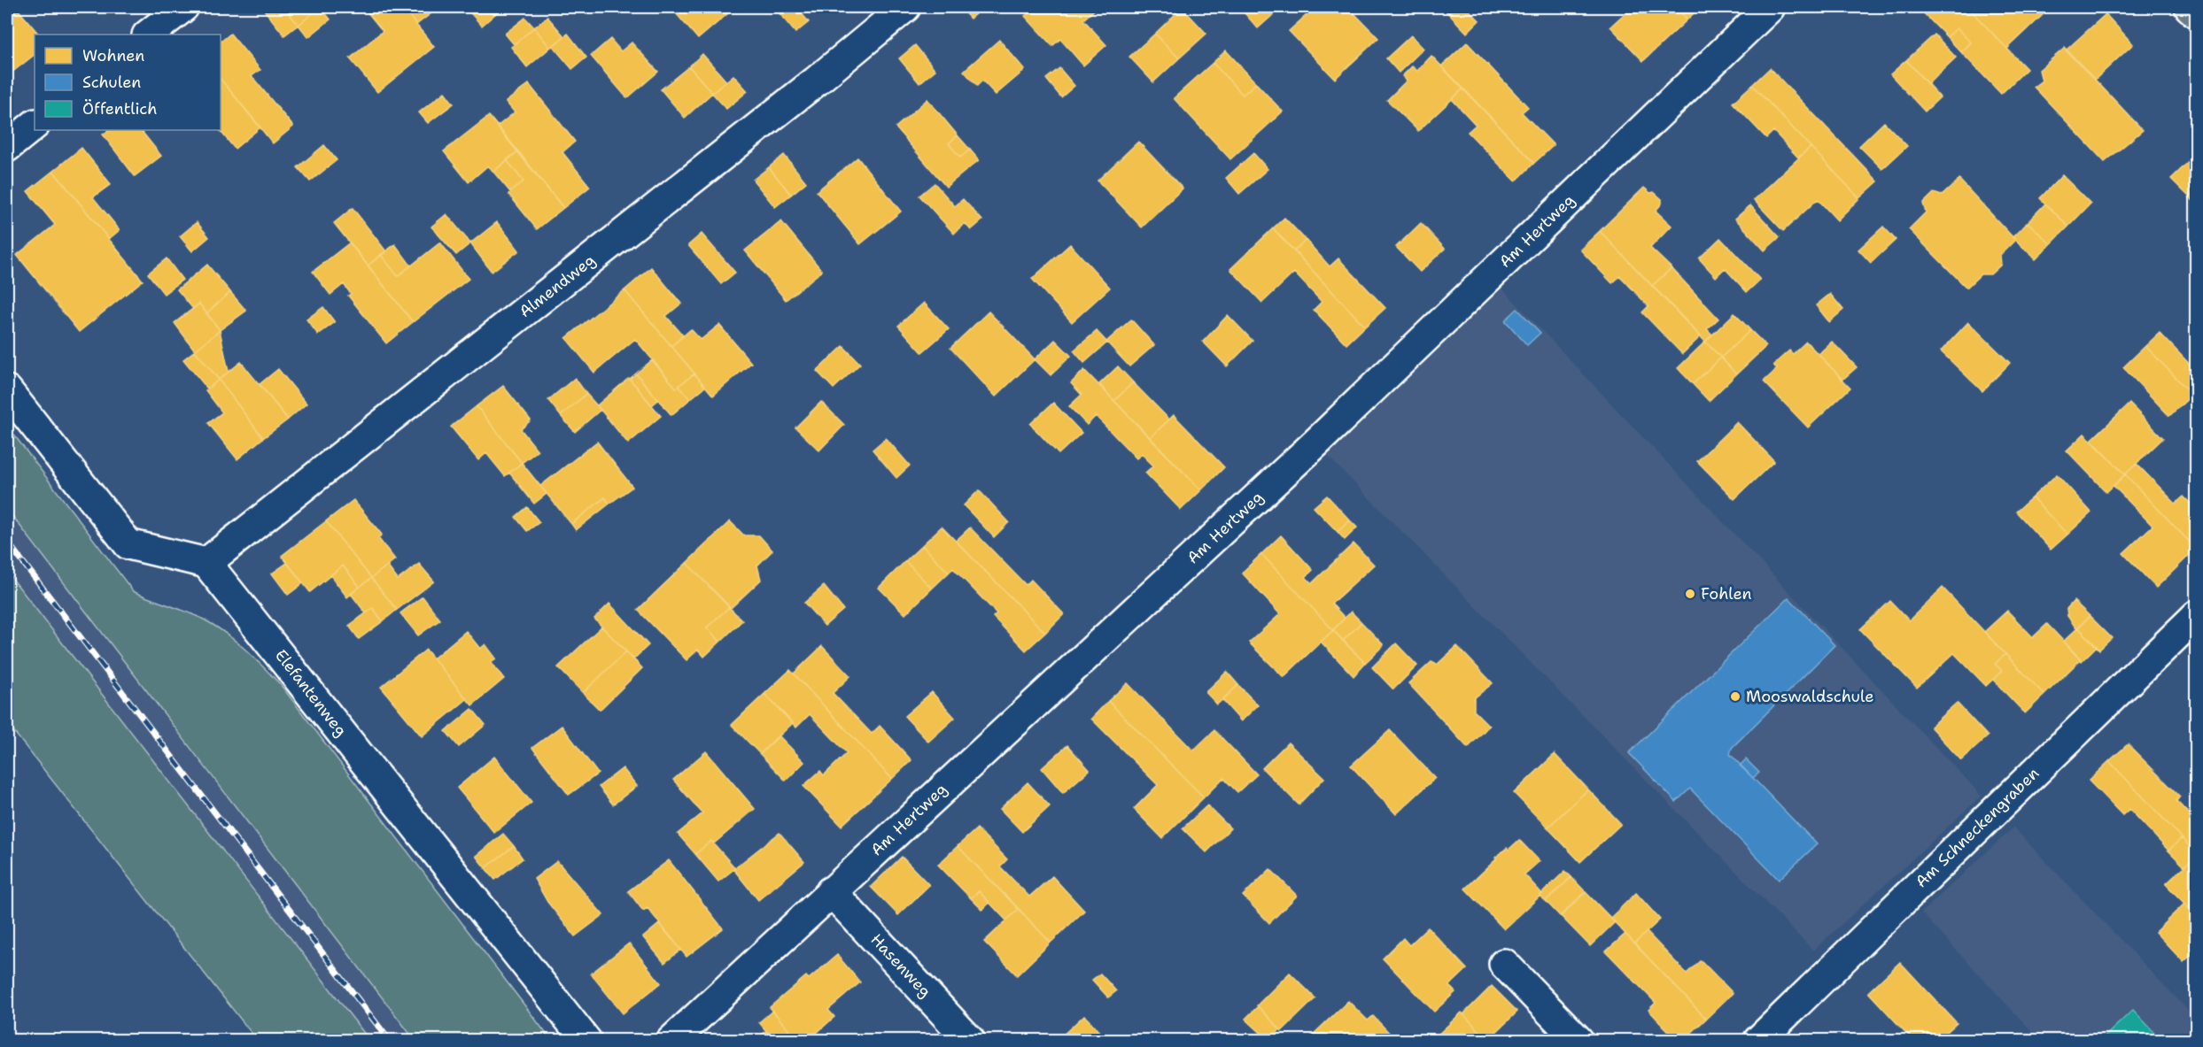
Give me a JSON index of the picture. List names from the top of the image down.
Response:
{
  "streets": {
    "street": [
      "Am Hertweg",
      "Almendweg",
      "Elefantenweg",
      "Am Schneckengraben",
      "Hasenweg"
    ]
  },
  "crossings": [
    ["Am Hertweg", "Hasenweg"],
    ["Almendweg", "Elefantenweg"]
  ],
  "places": ["Fohlen", "Mooswaldschule"],
  "legend": ["Wohnen", "Schulen", "Öffentlich"]
}
